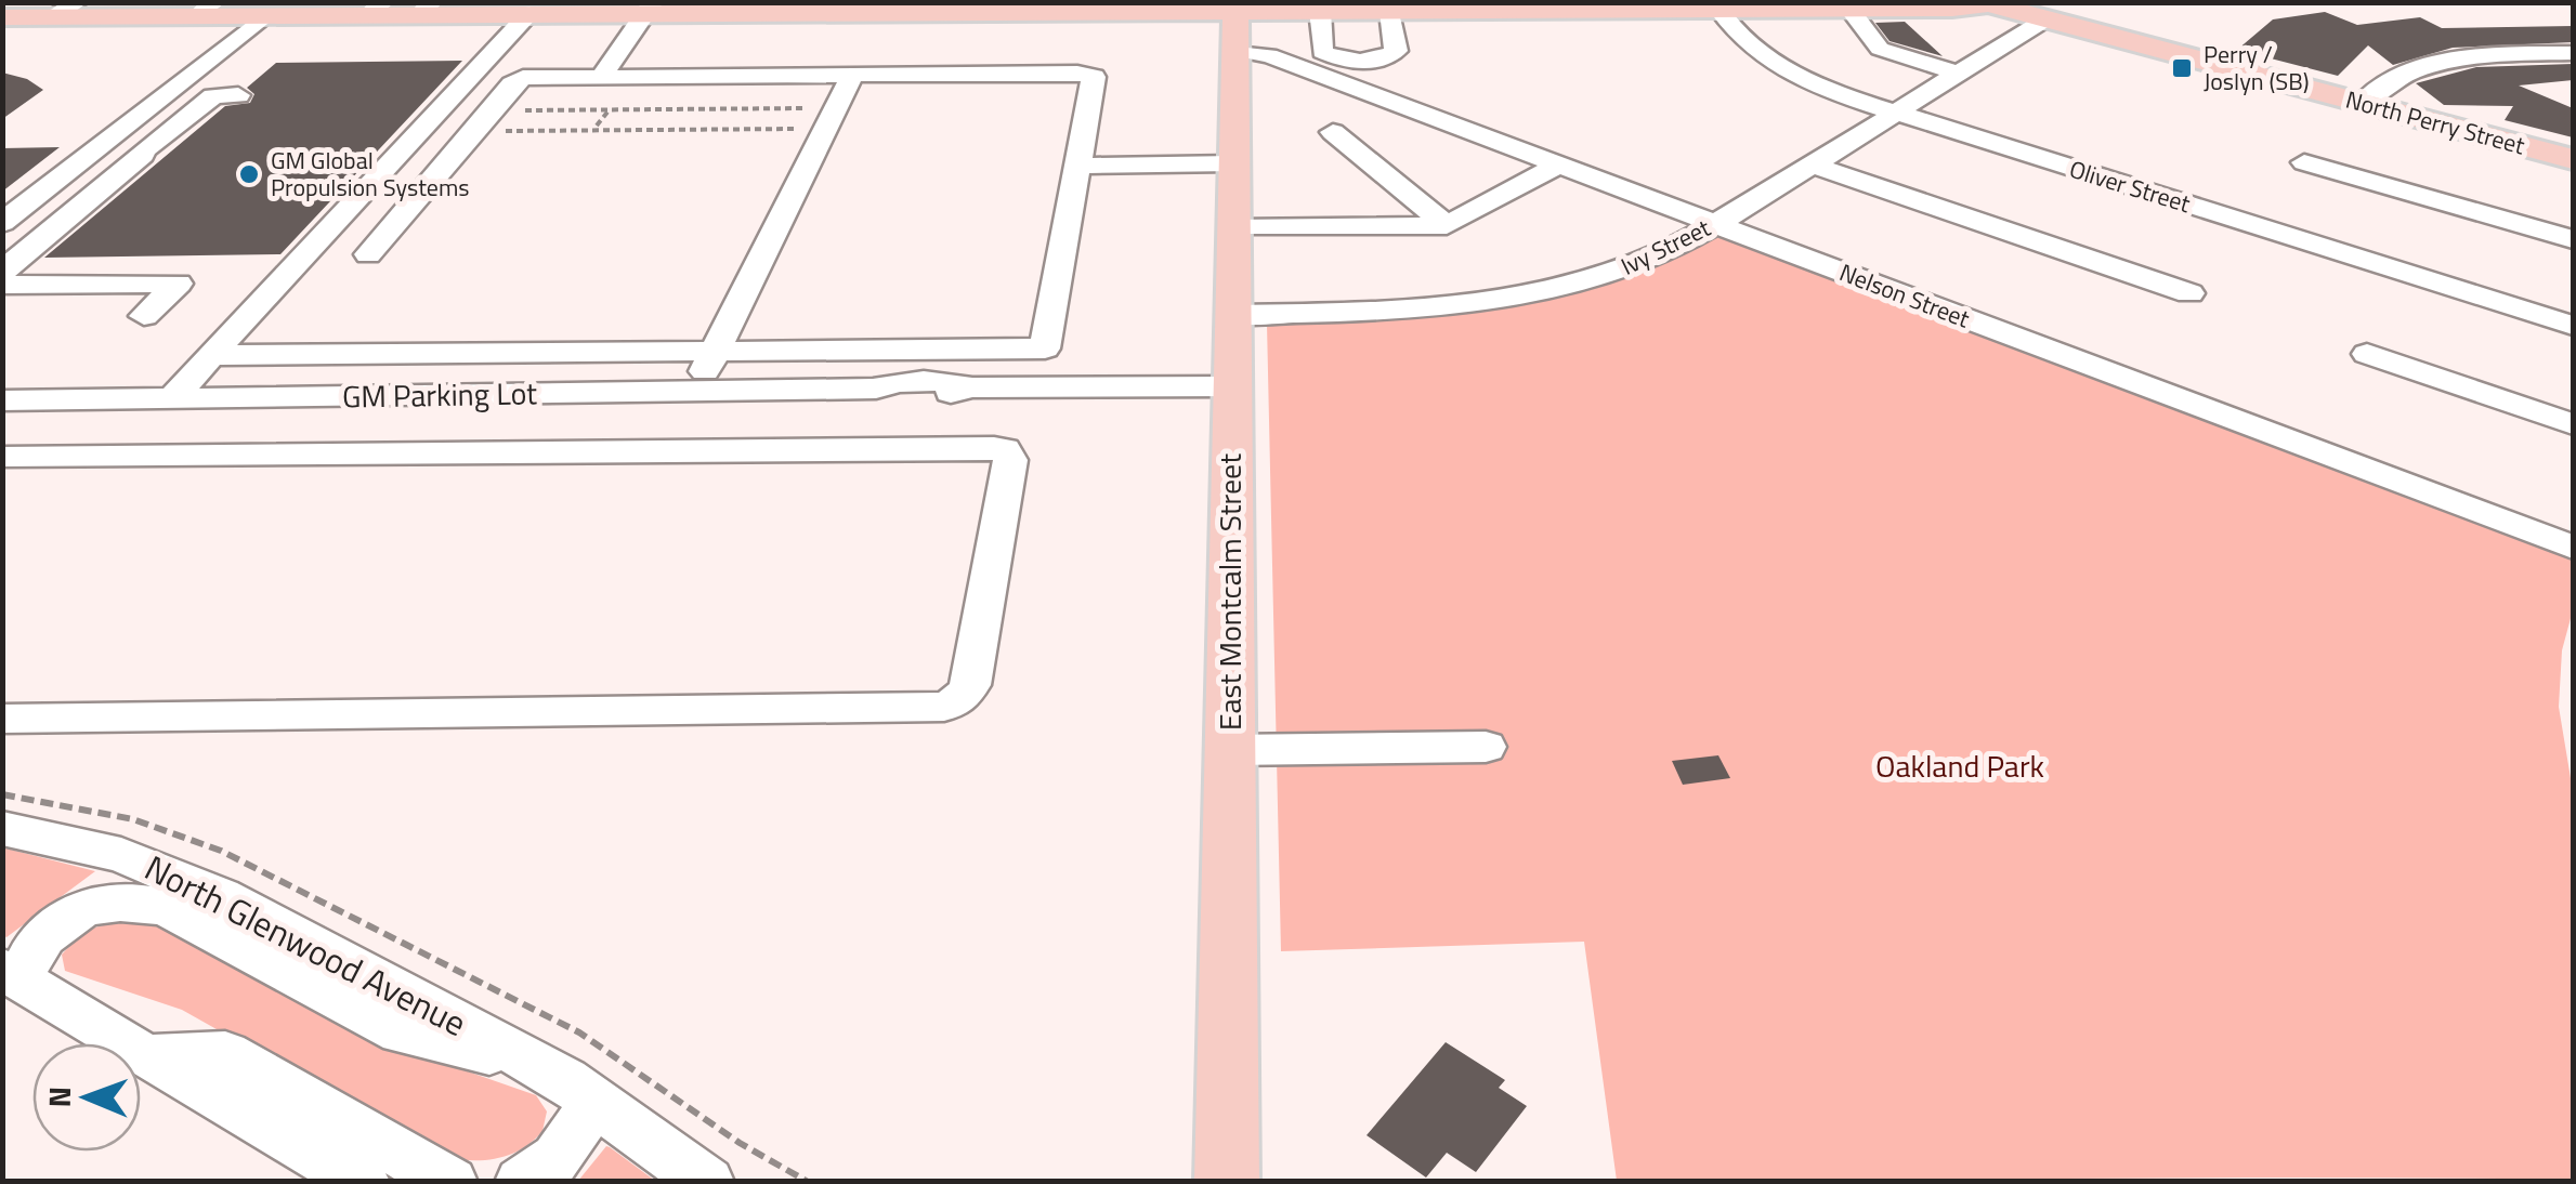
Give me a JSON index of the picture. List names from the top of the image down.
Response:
{
  "streets": {
    "main road": ["North Perry Street", "East Montcalm Street"],
    "street": [
      "Oliver Street",
      "Ivy Street",
      "Nelson Street",
      "GM Parking Lot",
      "North Glenwood Avenue"
    ]
  },
  "crossings": [
    ["North Perry Street", "Oliver Street"],
    ["North Perry Street", "Ivy Street"],
    ["North Perry Street", "East Montcalm Street"],
    ["Oliver Street", "Ivy Street"],
    ["Ivy Street", "Nelson Street"],
    ["Ivy Street", "East Montcalm Street"],
    ["Nelson Street", "East Montcalm Street"],
    ["GM Parking Lot", "East Montcalm Street"]
  ],
  "parks": ["Oakland Park"],
  "places": {
    "transit": ["Perry / Joslyn (SB)"],
    "other": ["GM Global Propulsion Systems"]
  },
  "north": "left"
}
